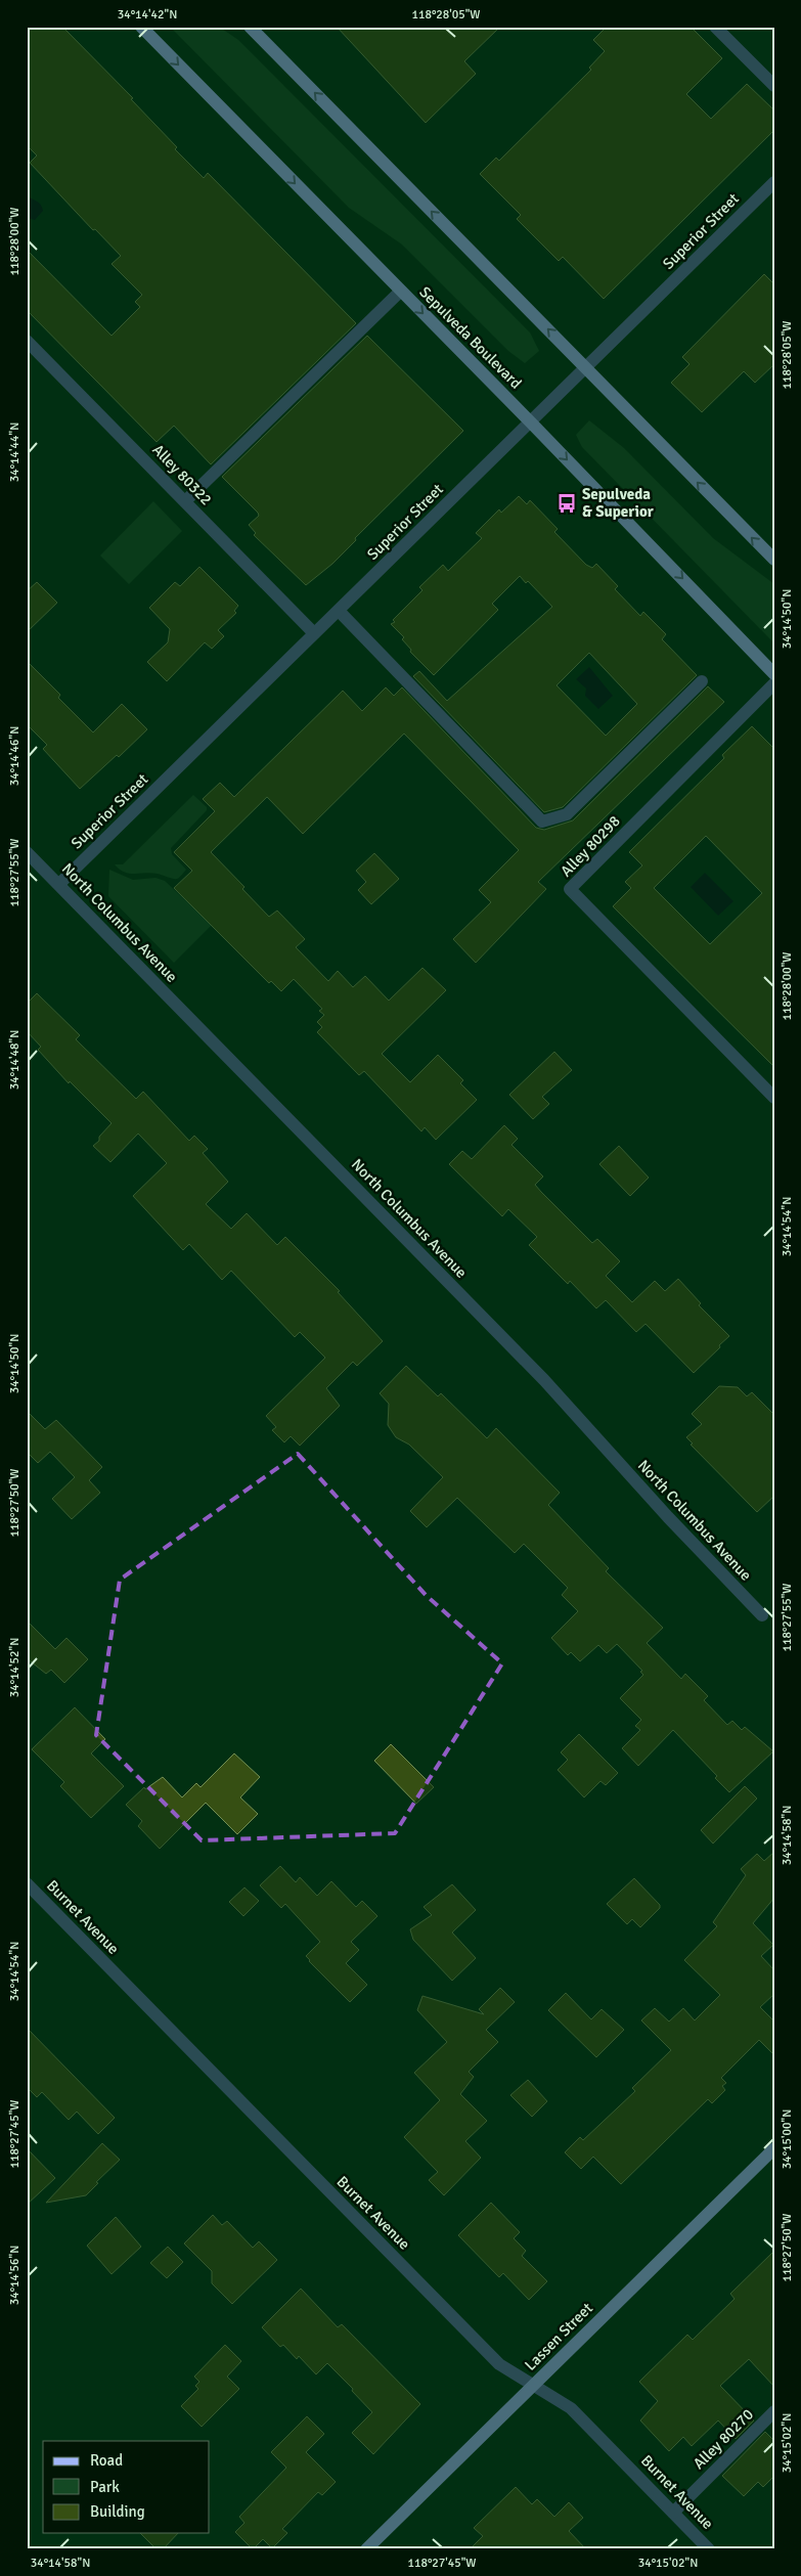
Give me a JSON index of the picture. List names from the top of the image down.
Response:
{
  "streets": {
    "main road": ["Sepulveda Boulevard", "Lassen Street"],
    "street": [
      "Superior Street",
      "Alley 80322",
      "Alley 80298",
      "North Columbus Avenue",
      "Burnet Avenue",
      "Alley 80270"
    ]
  },
  "crossings": [
    ["Superior Street", "Sepulveda Boulevard"],
    ["Superior Street", "Alley 80322"],
    ["Superior Street", "North Columbus Avenue"],
    ["Burnet Avenue", "Lassen Street"],
    ["Burnet Avenue", "Alley 80270"]
  ],
  "places": {
    "bus stop": ["Sepulveda & Superior"]
  },
  "legend": ["Road", "Park", "Building"],
  "coordinates": [
    "34°14'42\"N",
    "118°28'05\"W",
    "118°28'00\"W",
    "34°14'44\"N",
    "34°14'50\"N",
    "34°14'46\"N",
    "118°27'55\"W",
    "34°14'48\"N",
    "34°14'54\"N",
    "118°27'50\"W",
    "34°14'52\"N",
    "34°14'58\"N",
    "118°27'45\"W",
    "34°15'00\"N",
    "34°14'56\"N",
    "34°15'02\"N"
  ]
}
